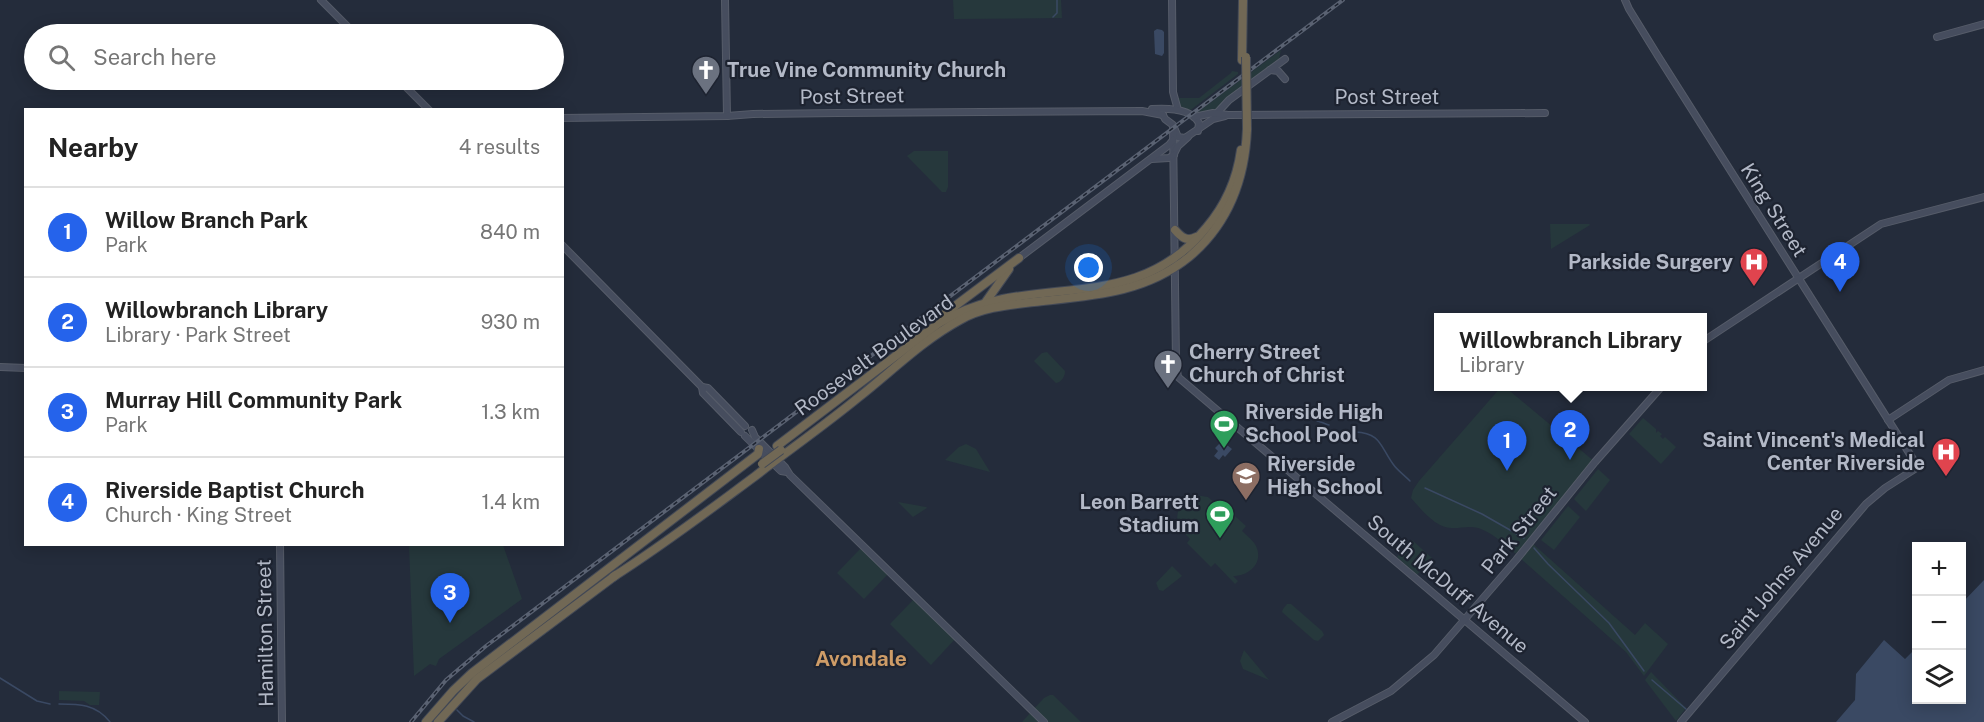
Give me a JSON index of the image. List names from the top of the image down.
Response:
{
  "streets": {
    "highway": ["Roosevelt Boulevard"],
    "main road": [
      "Post Street",
      "King Street",
      "Park Street",
      "Saint Johns Avenue",
      "South McDuff Avenue",
      "Hamilton Street"
    ]
  },
  "crossings": [
    ["King Street", "Saint Johns Avenue"],
    ["Roosevelt Boulevard", "South McDuff Avenue"],
    ["Park Street", "South McDuff Avenue"]
  ],
  "districts": ["Avondale"],
  "places": {
    "church": ["True Vine Community Church", "Cherry Street Church of Christ"],
    "hospital": ["Parkside Surgery", "Saint Vincent's Medical Center Riverside"],
    "sports": ["Riverside High School Pool", "Leon Barrett Stadium"],
    "school or university": ["Riverside High School"]
  },
  "page": {
    "search": "Search here",
    "heading": ["Nearby", "4 results"],
    "list": [
      {
        "mark": "1",
        "name": "Willow Branch Park",
        "note": "Park",
        "value": "840 m"
      },
      {
        "mark": "2",
        "name": "Willowbranch Library",
        "note": "Library · Park Street",
        "value": "930 m"
      },
      {
        "mark": "3",
        "name": "Murray Hill Community Park",
        "note": "Park",
        "value": "1.3 km"
      },
      {
        "mark": "4",
        "name": "Riverside Baptist Church",
        "note": "Church · King Street",
        "value": "1.4 km"
      }
    ],
    "pins": [
      "4",
      "2",
      "1",
      "3"
    ],
    "popup": ["Willowbranch Library", "Library"],
    "map_buttons": ["+", "−"]
  }
}
